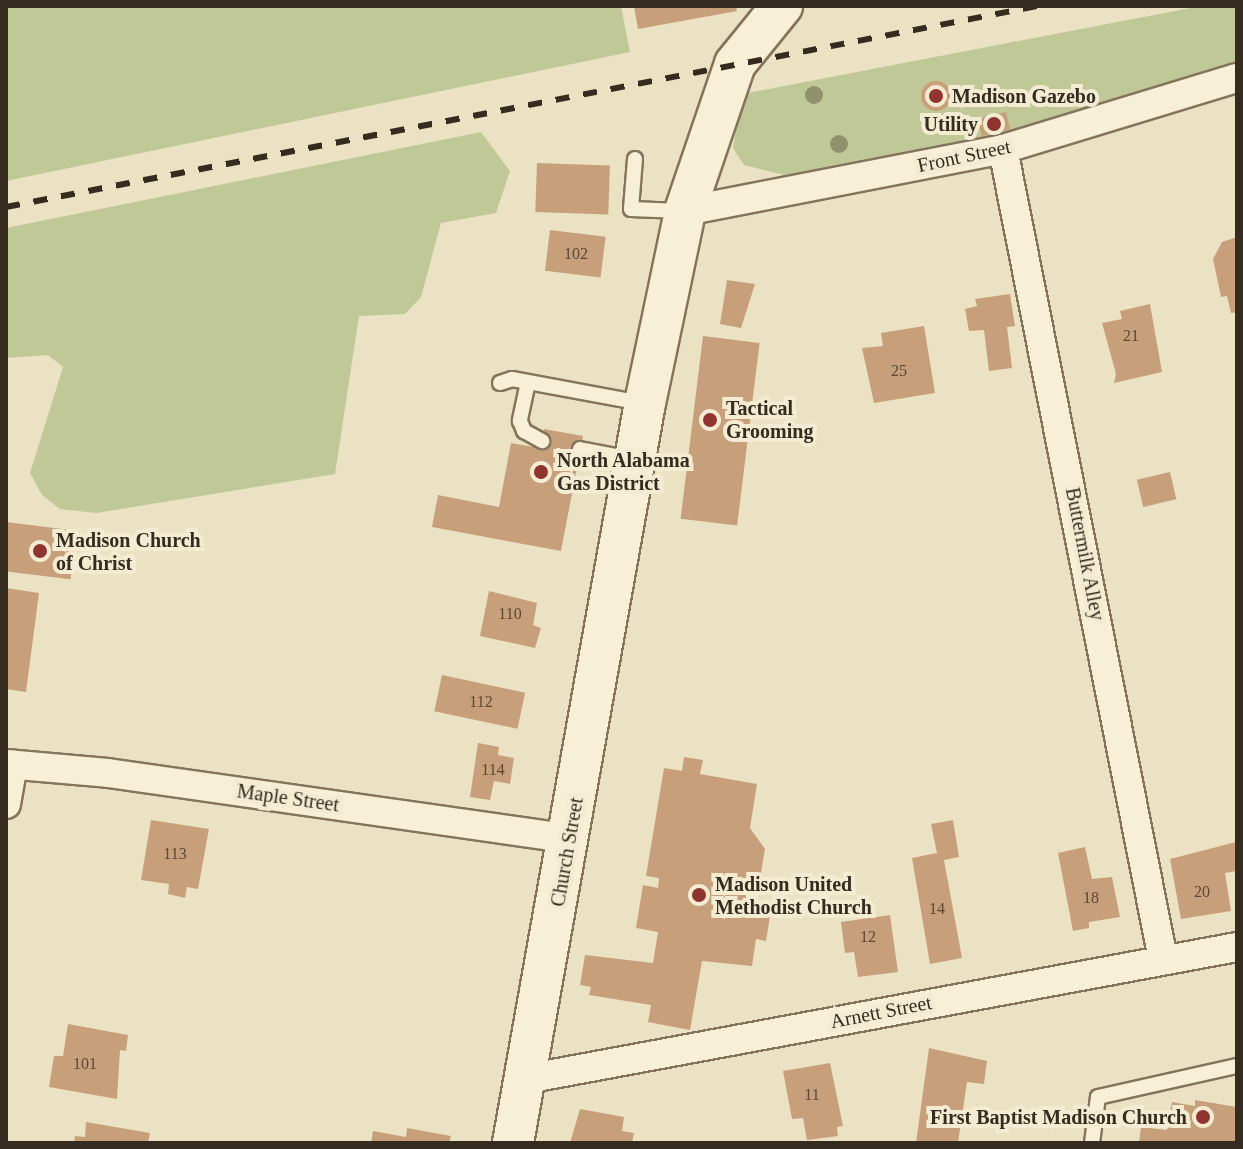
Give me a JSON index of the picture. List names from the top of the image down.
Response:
{
  "streets": {
    "street": [
      "Front Street",
      "Buttermilk Alley",
      "Maple Street",
      "Church Street",
      "Arnett Street"
    ]
  },
  "crossings": [
    ["Front Street", "Buttermilk Alley"],
    ["Front Street", "Church Street"],
    ["Buttermilk Alley", "Arnett Street"],
    ["Maple Street", "Church Street"],
    ["Church Street", "Arnett Street"]
  ],
  "places": [
    "Madison Gazebo",
    "Utility",
    "Tactical Grooming",
    "North Alabama Gas District",
    "Madison Church of Christ",
    "Madison United Methodist Church",
    "First Baptist Madison Church"
  ],
  "house_numbers": [
    "102",
    "21",
    "25",
    "110",
    "112",
    "114",
    "113",
    "20",
    "18",
    "14",
    "12",
    "101",
    "11"
  ]
}
